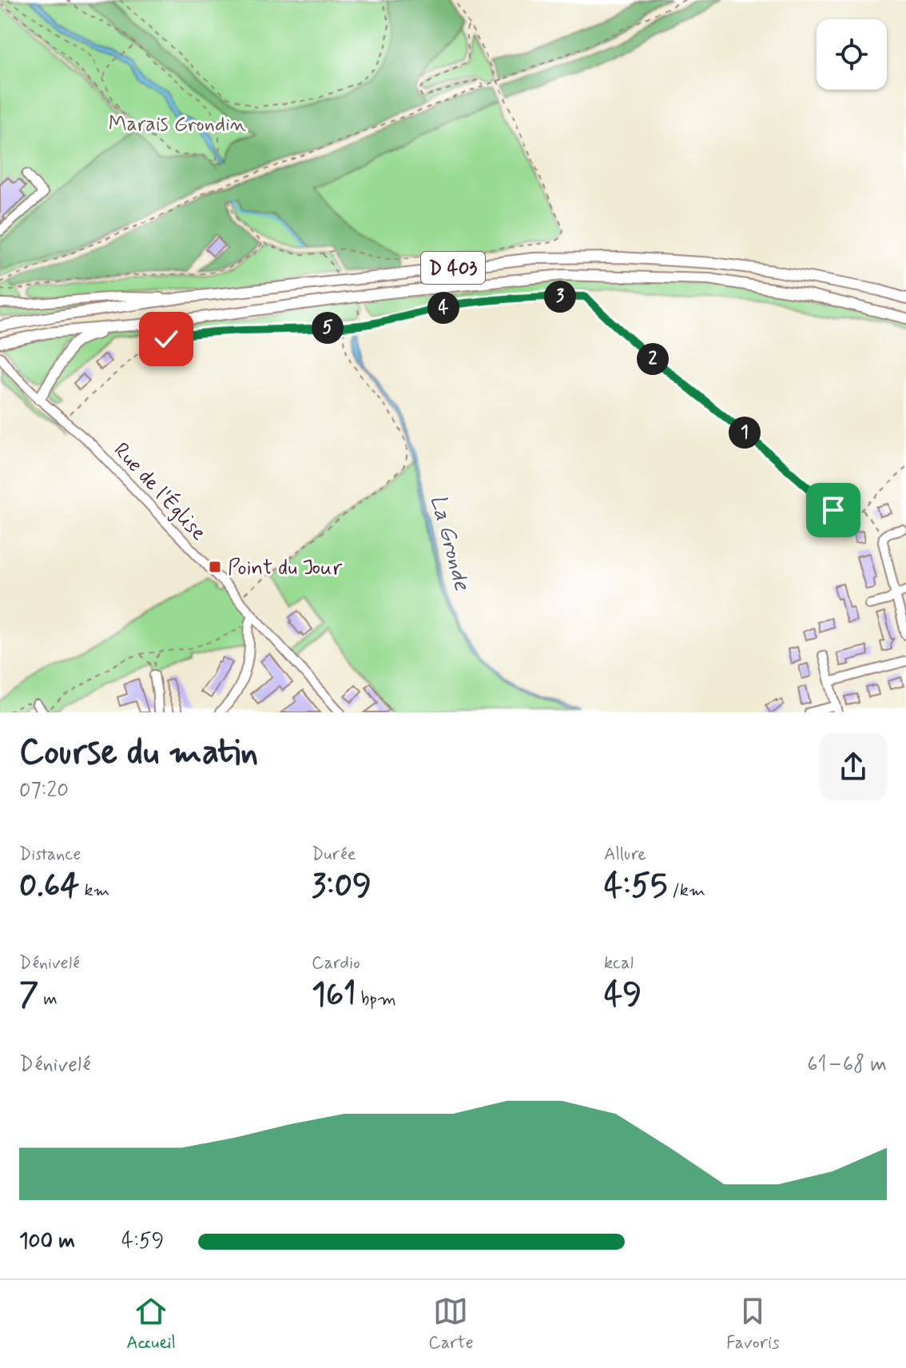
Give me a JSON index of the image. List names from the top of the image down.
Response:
{
  "streets": {
    "main road": ["D 403"],
    "street": ["Rue de l'Église"]
  },
  "water": ["La Gronde"],
  "parks": ["Marais Grondin"],
  "places": {
    "transit": ["Point du Jour"]
  },
  "page": {
    "pins": [
      "3",
      "4",
      "5",
      "2",
      "1"
    ],
    "heading": ["Course du matin", "07:20"],
    "stats": [
      ["Distance", "0.64 km"],
      ["Durée", "3:09"],
      ["Allure", "4:55 /km"],
      ["Dénivelé", "7 m"],
      ["Cardio", "161 bpm"],
      ["kcal", "49"]
    ],
    "chart": ["Dénivelé", "61–68 m"],
    "list": [
      {
        "name": "100 m",
        "note": "4:59"
      }
    ],
    "tabs": ["Accueil", "Carte", "Favoris"]
  }
}
